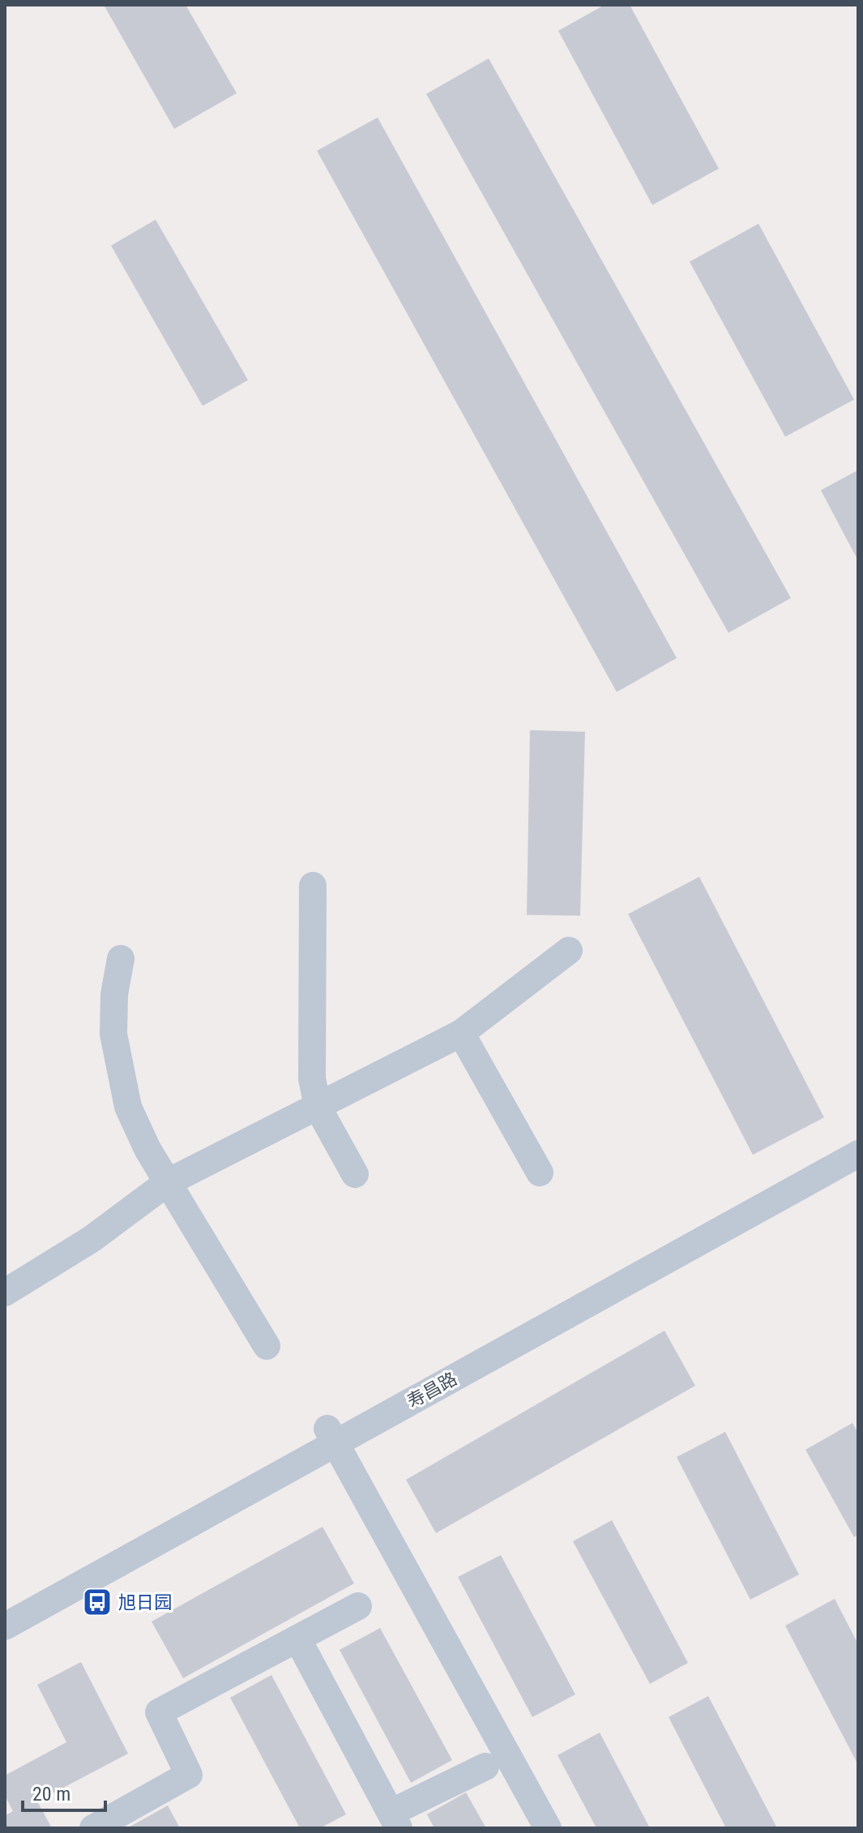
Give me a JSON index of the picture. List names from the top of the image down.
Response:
{
  "streets": {
    "street": ["寿昌路"]
  },
  "places": {
    "bus stop": ["旭日园"]
  },
  "scale_bar": "20 m"
}
